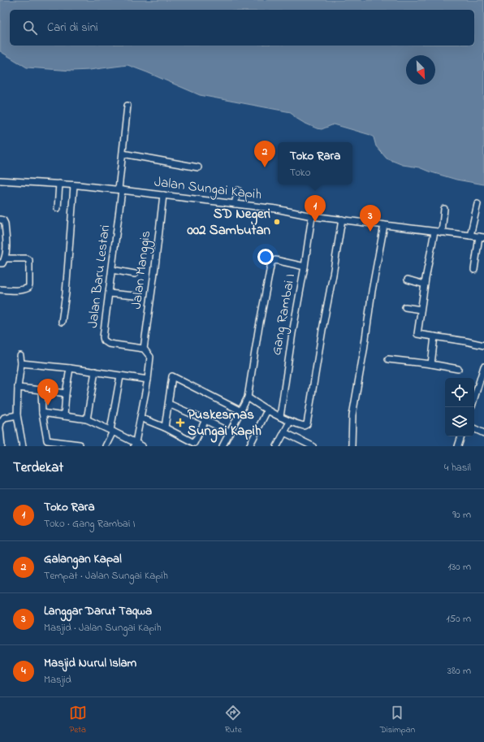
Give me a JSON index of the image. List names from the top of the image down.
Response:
{
  "streets": {
    "street": [
      "Jalan Sungai Kapih",
      "Jalan Manggis",
      "Jalan Baru Lestari",
      "Gang Rambai I"
    ]
  },
  "crossings": [
    ["Jalan Sungai Kapih", "Jalan Manggis"],
    ["Jalan Sungai Kapih", "Jalan Baru Lestari"],
    ["Jalan Sungai Kapih", "Gang Rambai I"],
    ["Jalan Manggis", "Jalan Baru Lestari"]
  ],
  "places": {
    "other": ["SD Negeri 002 Sambutan"],
    "health": ["Puskesmas Sungai Kapih"]
  },
  "north": "bottom right",
  "page": {
    "search": "Cari di sini",
    "pins": [
      "2",
      "1",
      "3",
      "4"
    ],
    "popup": ["Toko Rara", "Toko"],
    "heading": ["Terdekat", "4 hasil"],
    "list": [
      {
        "mark": "1",
        "name": "Toko Rara",
        "note": "Toko · Gang Rambai I",
        "value": "90 m"
      },
      {
        "mark": "2",
        "name": "Galangan Kapal",
        "note": "Tempat · Jalan Sungai Kapih",
        "value": "130 m"
      },
      {
        "mark": "3",
        "name": "Langgar Darut Taqwa",
        "note": "Masjid · Jalan Sungai Kapih",
        "value": "150 m"
      },
      {
        "mark": "4",
        "name": "Masjid Nurul Islam",
        "note": "Masjid",
        "value": "380 m"
      }
    ],
    "nav": ["Peta", "Rute", "Disimpan"]
  }
}
